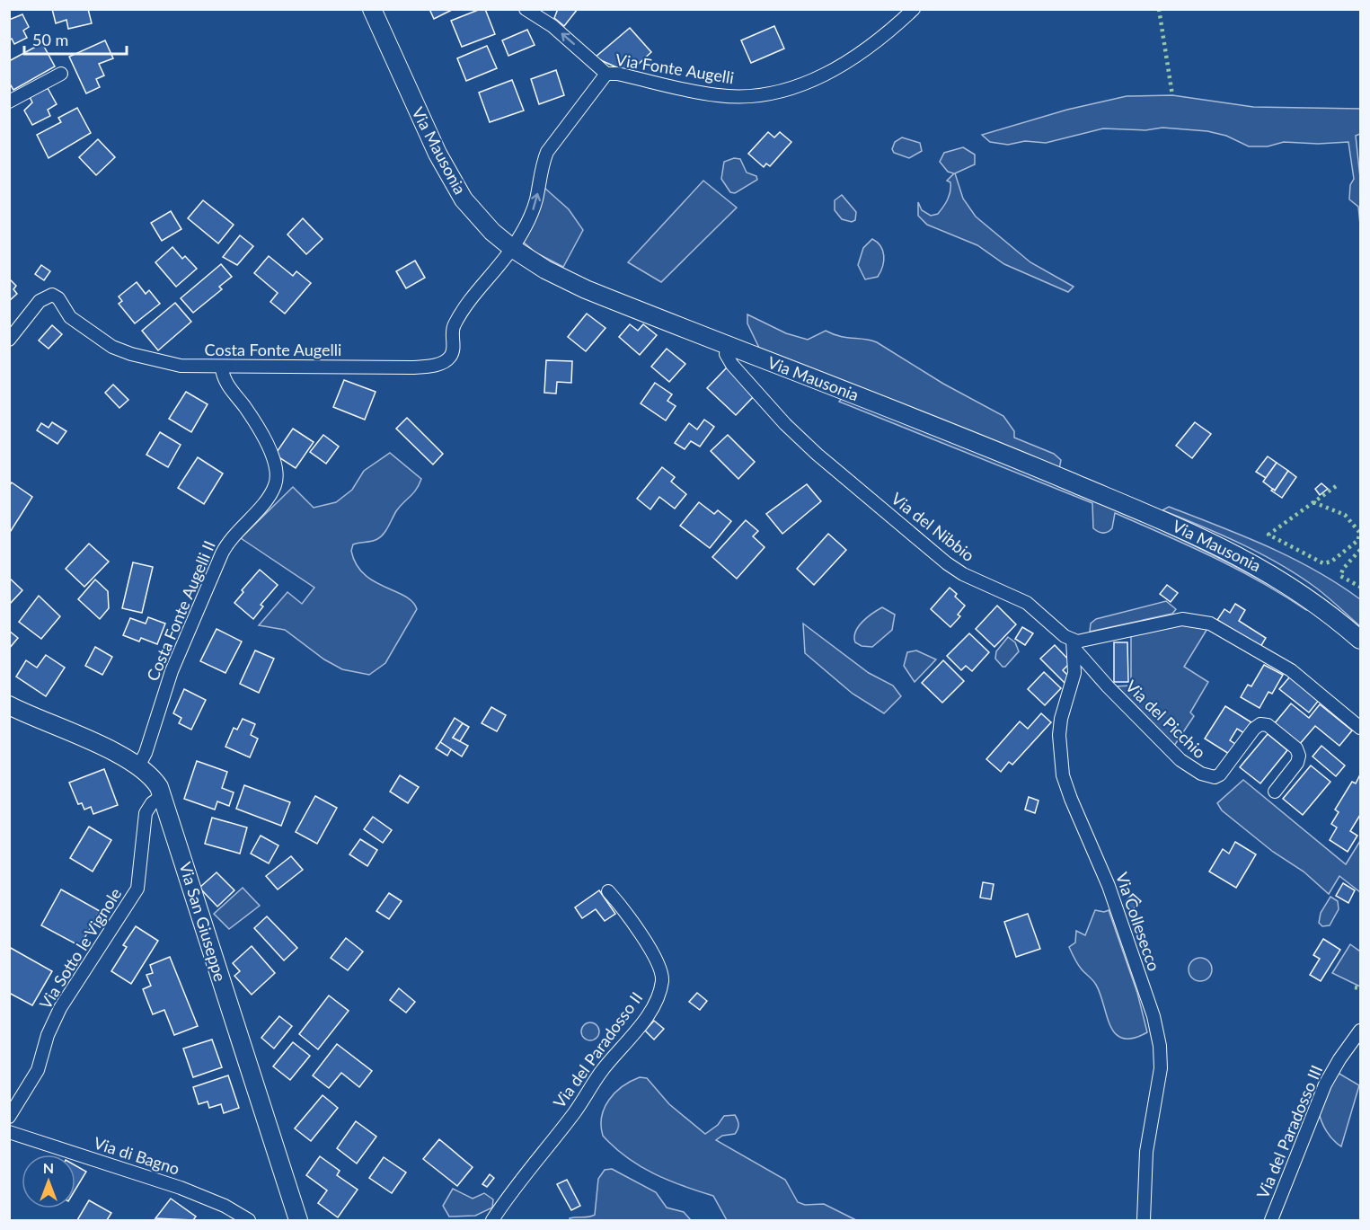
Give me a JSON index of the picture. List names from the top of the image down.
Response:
{
  "streets": {
    "main road": ["Via Mausonia", "Via San Giuseppe"],
    "street": [
      "Via Fonte Augelli",
      "Costa Fonte Augelli",
      "Via del Nibbio",
      "Costa Fonte Augelli II",
      "Via del Picchio",
      "Via Collesecco",
      "Via Sotto le Vignole",
      "Via del Paradosso II",
      "Via del Paradosso III",
      "Via di Bagno"
    ]
  },
  "crossings": [
    ["Via Fonte Augelli", "Via Mausonia"],
    ["Via Fonte Augelli", "Costa Fonte Augelli"],
    ["Via Mausonia", "Costa Fonte Augelli"],
    ["Via Mausonia", "Via del Nibbio"],
    ["Costa Fonte Augelli", "Costa Fonte Augelli II"],
    ["Via del Nibbio", "Via del Picchio"],
    ["Via del Nibbio", "Via Collesecco"],
    ["Costa Fonte Augelli II", "Via San Giuseppe"],
    ["Via del Picchio", "Via Collesecco"],
    ["Via San Giuseppe", "Via Sotto le Vignole"]
  ],
  "one_way": ["Via Fonte Augelli"],
  "scale_bar": "50 m",
  "north": "top"
}
